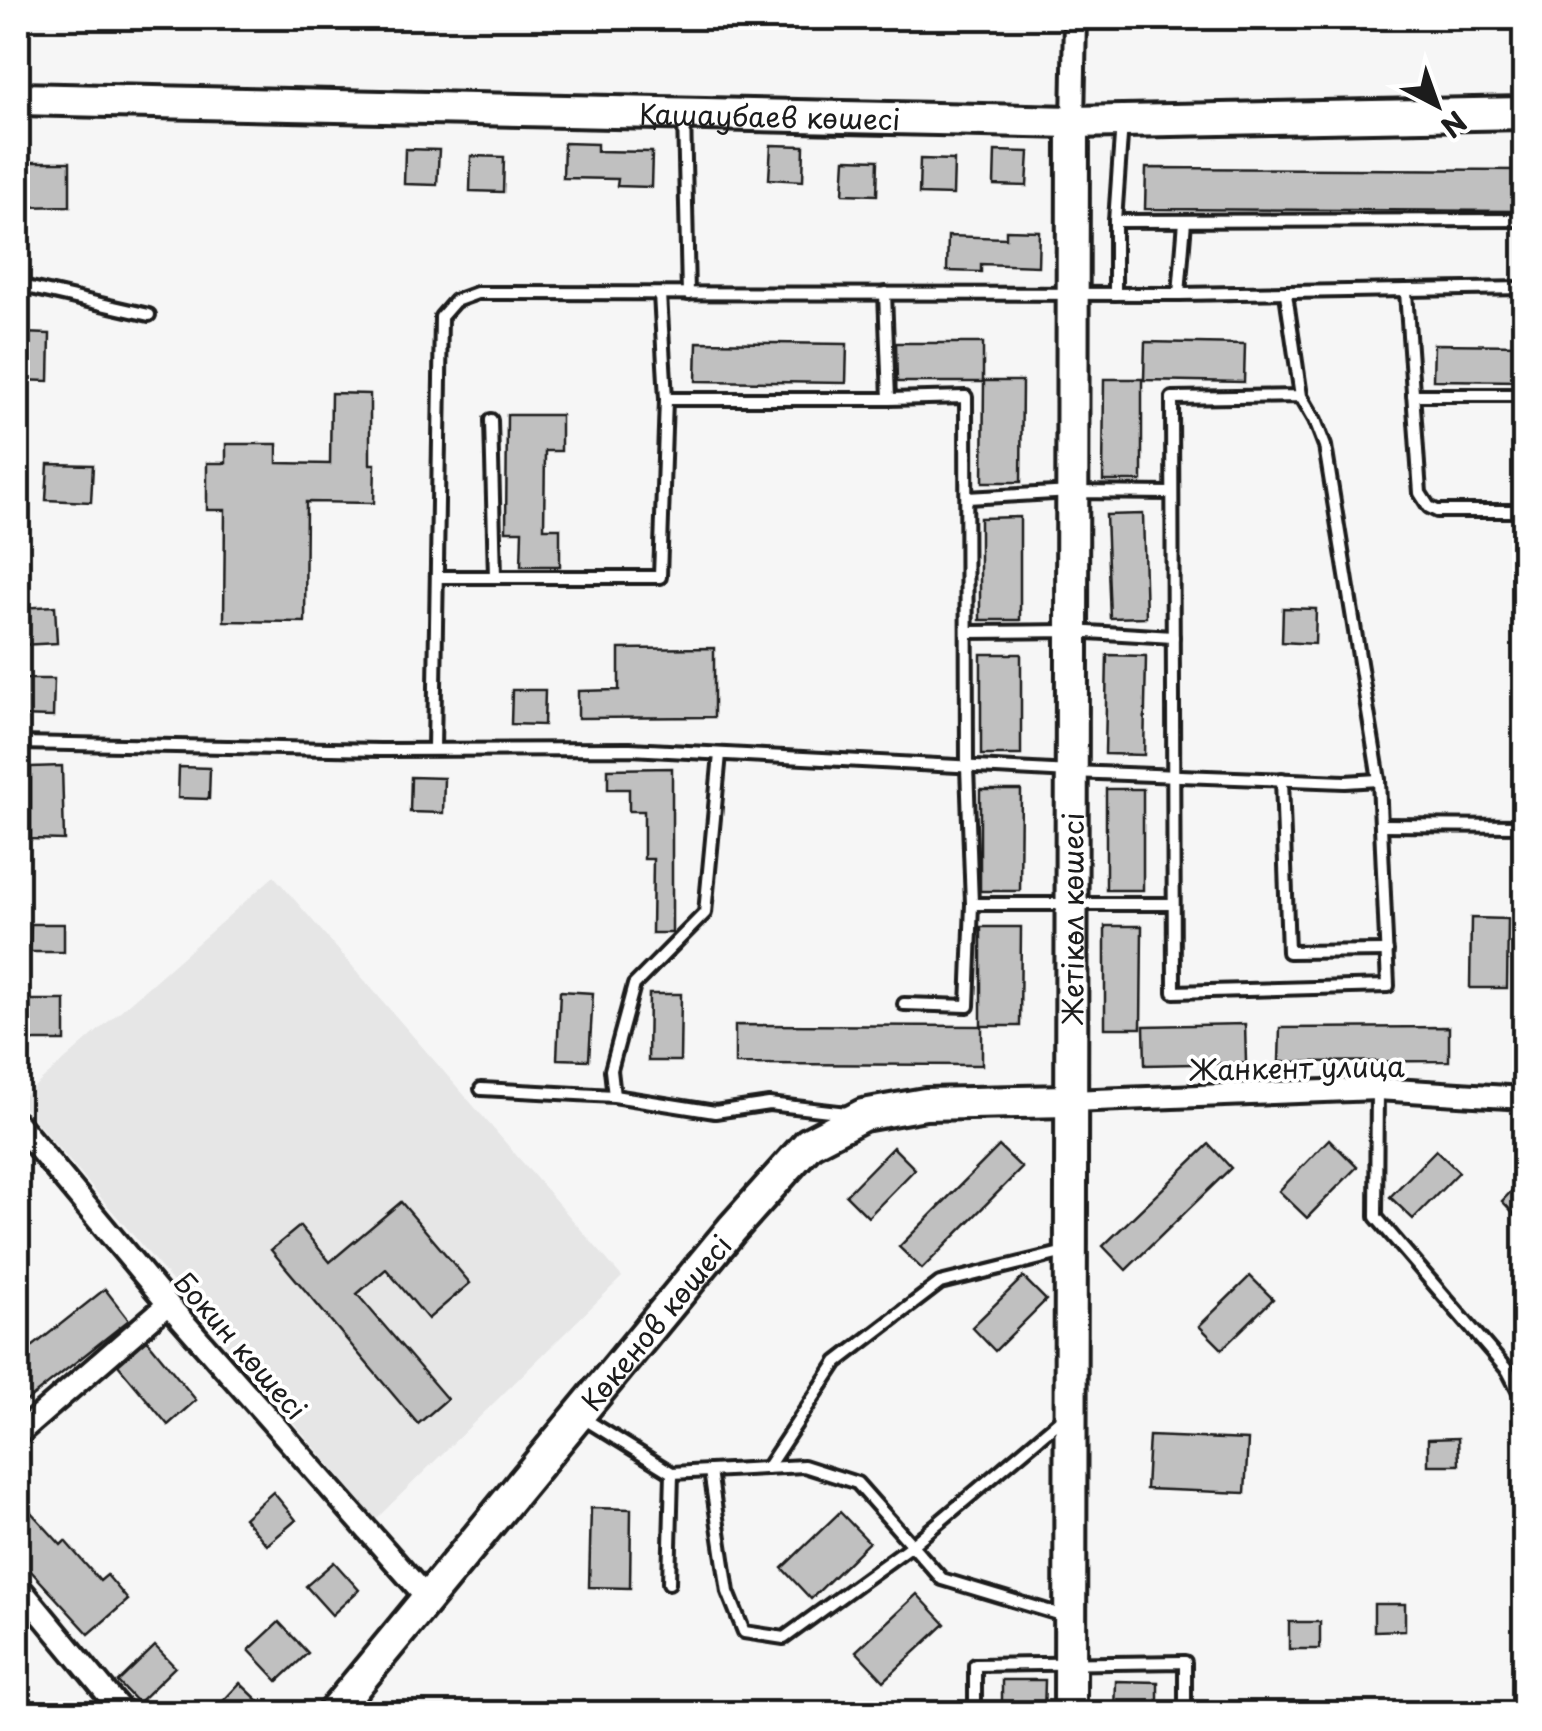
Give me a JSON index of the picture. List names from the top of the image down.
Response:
{
  "streets": {
    "street": [
      "Қашаубаев көшесі",
      "Жетікөл көшесі",
      "Жанкент улица",
      "Көкенов көшесі",
      "Бокин көшесі"
    ]
  },
  "crossings": [
    ["Қашаубаев көшесі", "Жетікөл көшесі"],
    ["Жетікөл көшесі", "Жанкент улица"],
    ["Жетікөл көшесі", "Көкенов көшесі"],
    ["Жанкент улица", "Көкенов көшесі"],
    ["Көкенов көшесі", "Бокин көшесі"]
  ],
  "north": "bottom right"
}
